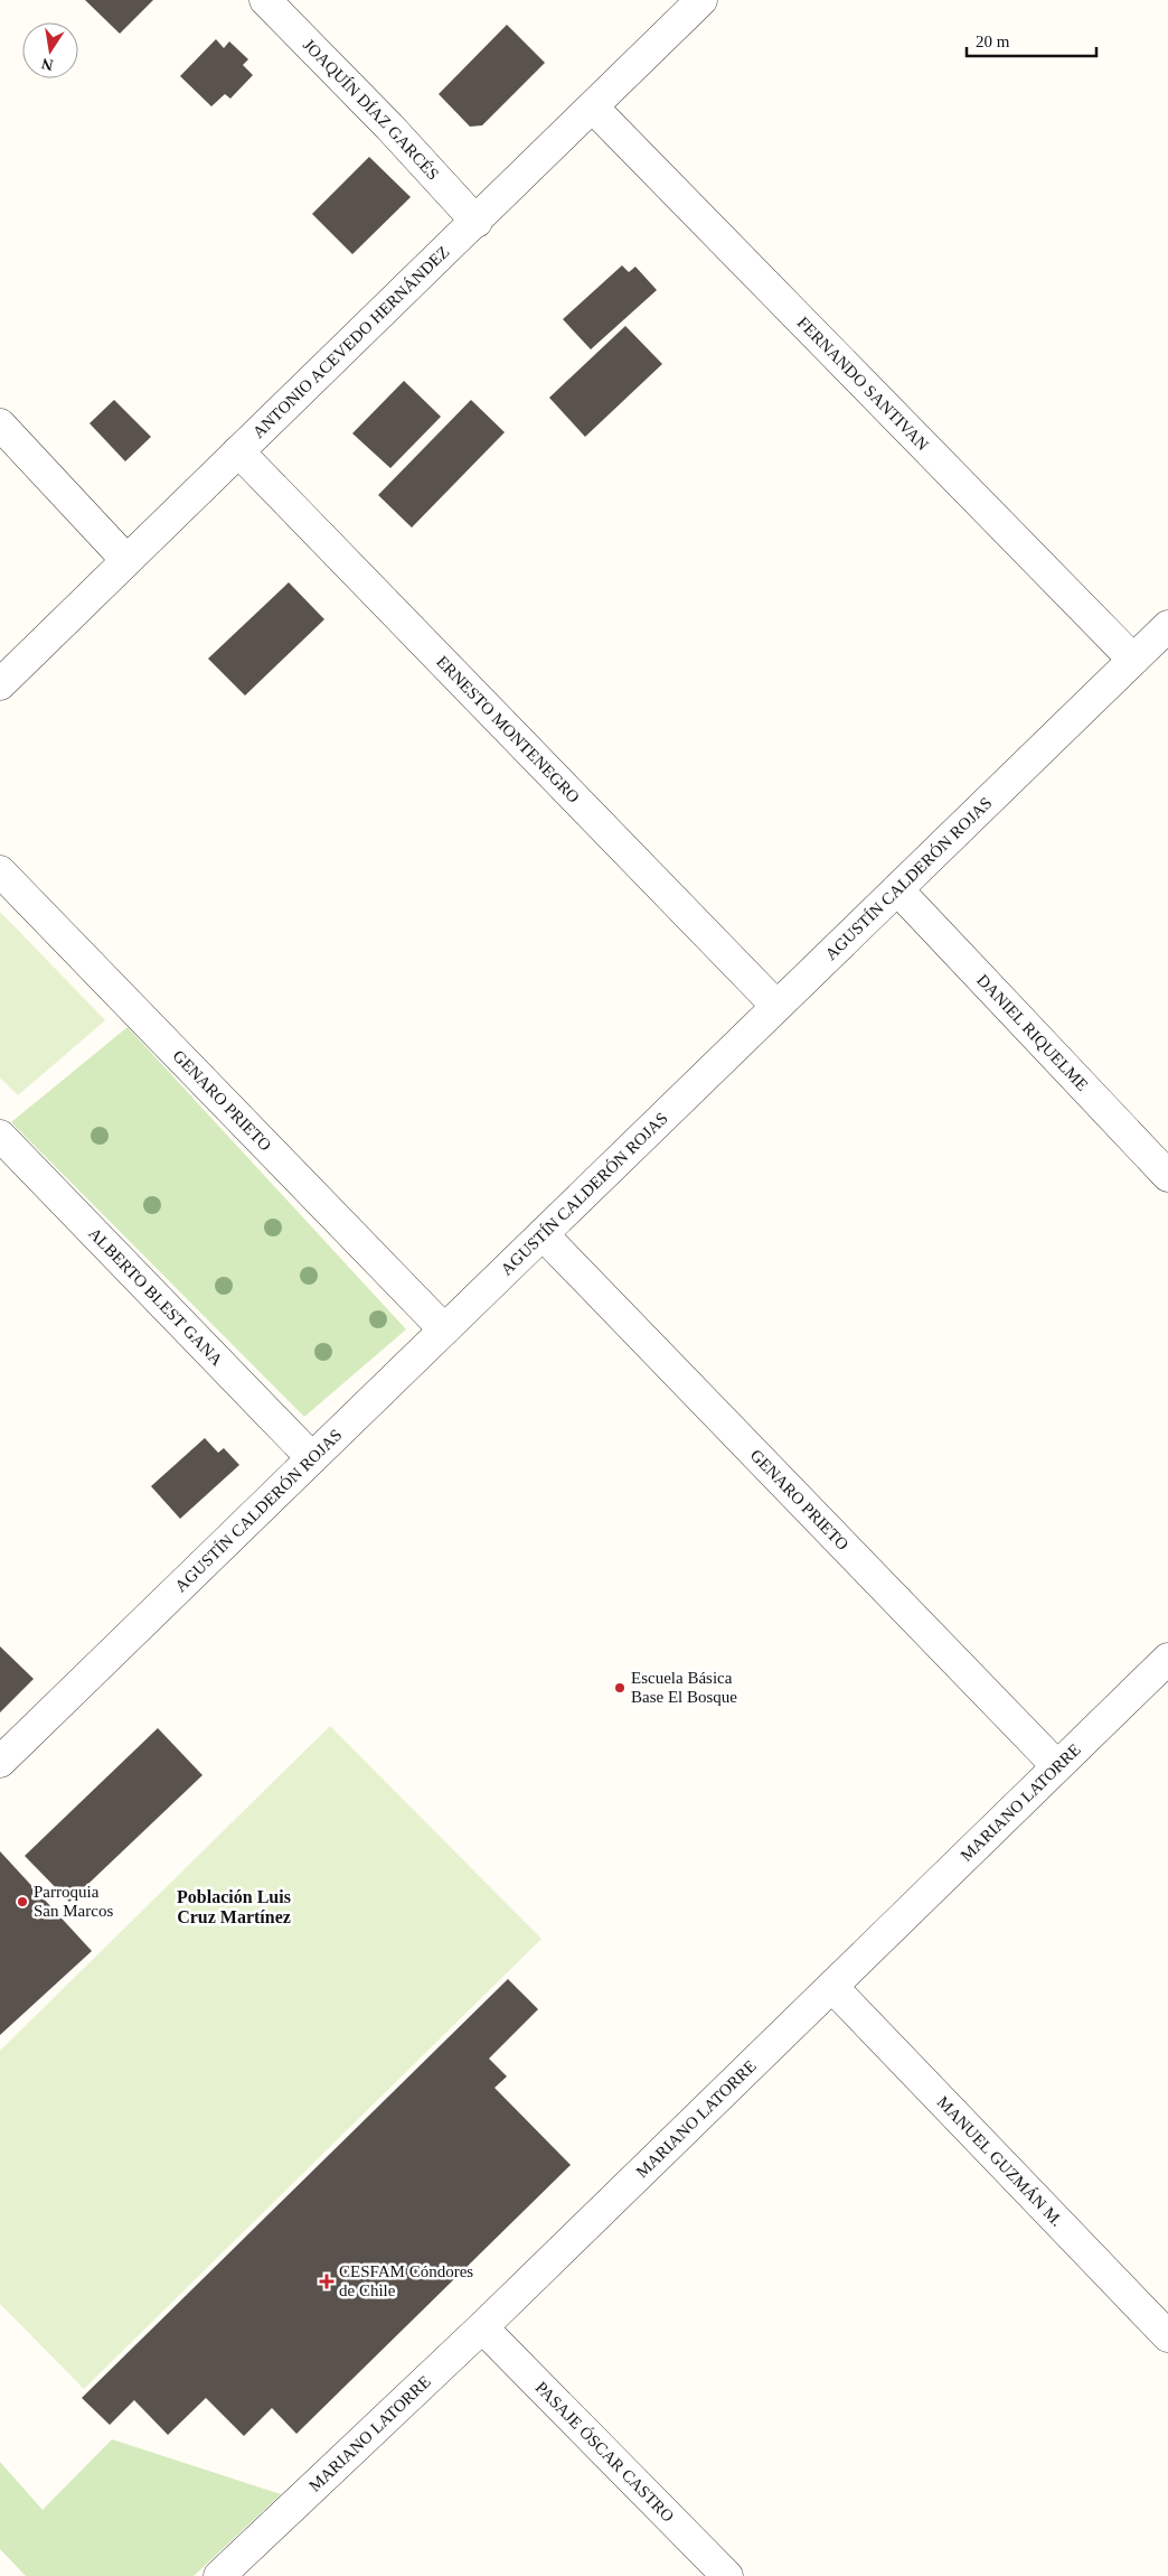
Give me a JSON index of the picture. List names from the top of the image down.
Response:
{
  "streets": {
    "street": [
      "JOAQUÍN DÍAZ GARCÉS",
      "ANTONIO ACEVEDO HERNÁNDEZ",
      "FERNANDO SANTIVAN",
      "ERNESTO MONTENEGRO",
      "AGUSTÍN CALDERÓN ROJAS",
      "DANIEL RIQUELME",
      "GENARO PRIETO",
      "ALBERTO BLEST GANA",
      "MARIANO LATORRE",
      "MANUEL GUZMÁN M.",
      "PASAJE ÓSCAR CASTRO"
    ]
  },
  "crossings": [
    ["JOAQUÍN DÍAZ GARCÉS", "ANTONIO ACEVEDO HERNÁNDEZ"],
    ["ANTONIO ACEVEDO HERNÁNDEZ", "FERNANDO SANTIVAN"],
    ["ANTONIO ACEVEDO HERNÁNDEZ", "ERNESTO MONTENEGRO"],
    ["FERNANDO SANTIVAN", "AGUSTÍN CALDERÓN ROJAS"],
    ["ERNESTO MONTENEGRO", "AGUSTÍN CALDERÓN ROJAS"],
    ["AGUSTÍN CALDERÓN ROJAS", "DANIEL RIQUELME"],
    ["AGUSTÍN CALDERÓN ROJAS", "GENARO PRIETO"],
    ["AGUSTÍN CALDERÓN ROJAS", "ALBERTO BLEST GANA"],
    ["GENARO PRIETO", "MARIANO LATORRE"],
    ["MARIANO LATORRE", "MANUEL GUZMÁN M."],
    ["MARIANO LATORRE", "PASAJE ÓSCAR CASTRO"]
  ],
  "districts": ["Población Luis Cruz Martínez"],
  "places": {
    "other": ["Escuela Básica Base El Bosque", "Parroquia San Marcos"],
    "health": ["CESFAM Cóndores de Chile"]
  },
  "scale_bar": "20 m",
  "north": "bottom"
}
